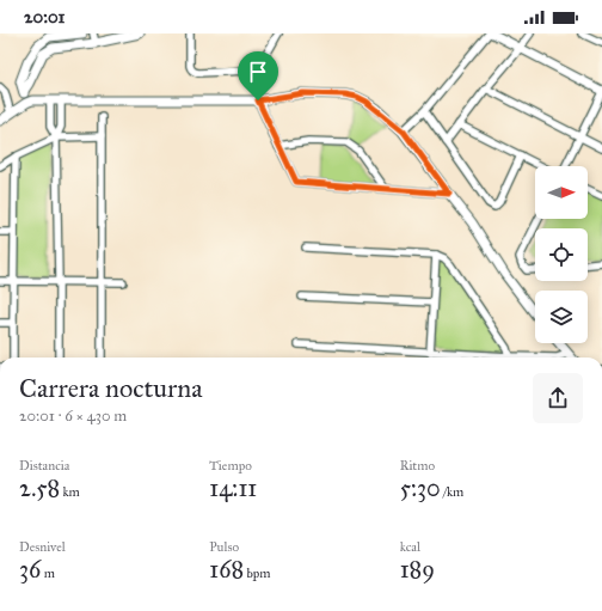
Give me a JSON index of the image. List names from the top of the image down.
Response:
{
  "north": "right",
  "page": {
    "status": "20:01",
    "heading": ["Carrera nocturna", "20:01 · 6 × 430 m"],
    "stats": [
      ["Distancia", "2.58 km"],
      ["Tiempo", "14:11"],
      ["Ritmo", "5:30 /km"],
      ["Desnivel", "36 m"],
      ["Pulso", "168 bpm"],
      ["kcal", "189"]
    ]
  }
}
